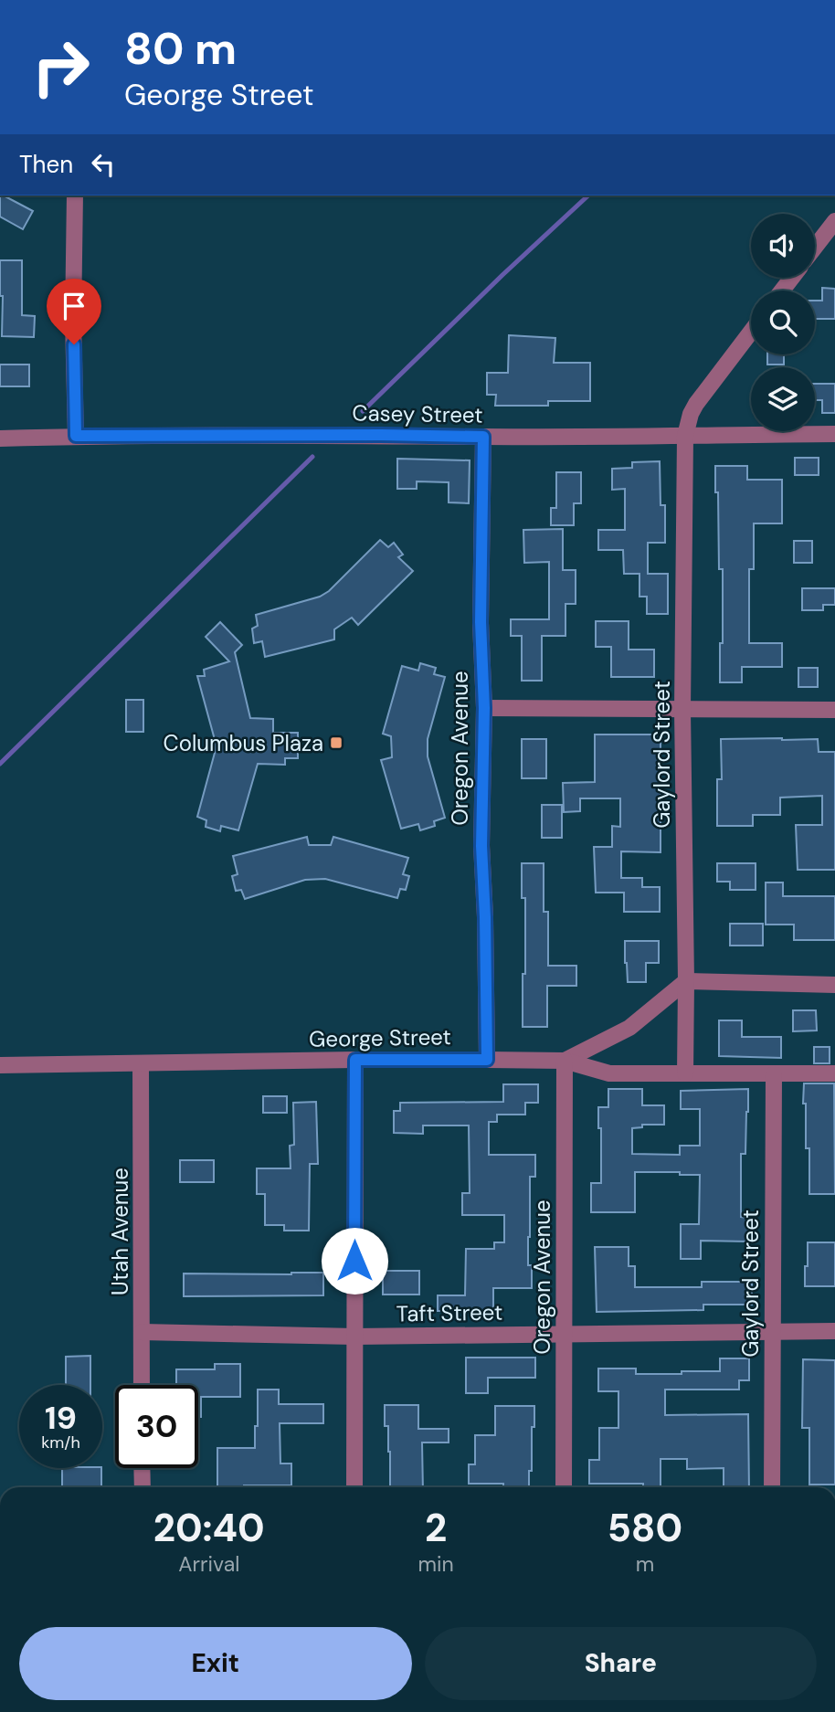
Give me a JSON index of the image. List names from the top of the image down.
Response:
{
  "streets": {
    "street": [
      "Casey Street",
      "Oregon Avenue",
      "Gaylord Street",
      "George Street",
      "Utah Avenue",
      "Taft Street"
    ]
  },
  "crossings": [
    ["Casey Street", "Oregon Avenue"],
    ["Casey Street", "Gaylord Street"],
    ["Oregon Avenue", "George Street"],
    ["Oregon Avenue", "Taft Street"],
    ["Gaylord Street", "George Street"],
    ["Gaylord Street", "Taft Street"],
    ["George Street", "Utah Avenue"],
    ["Utah Avenue", "Taft Street"]
  ],
  "places": {
    "transit": ["Columbus Plaza"]
  },
  "page": {
    "turn": ["80 m", "George Street"],
    "then": "Then",
    "speed": "19 km/h",
    "limit": "30",
    "eta": [
      "20:40",
      "Arrival",
      "2",
      "min",
      "580",
      "m"
    ],
    "buttons": ["Exit", "Share"]
  }
}
